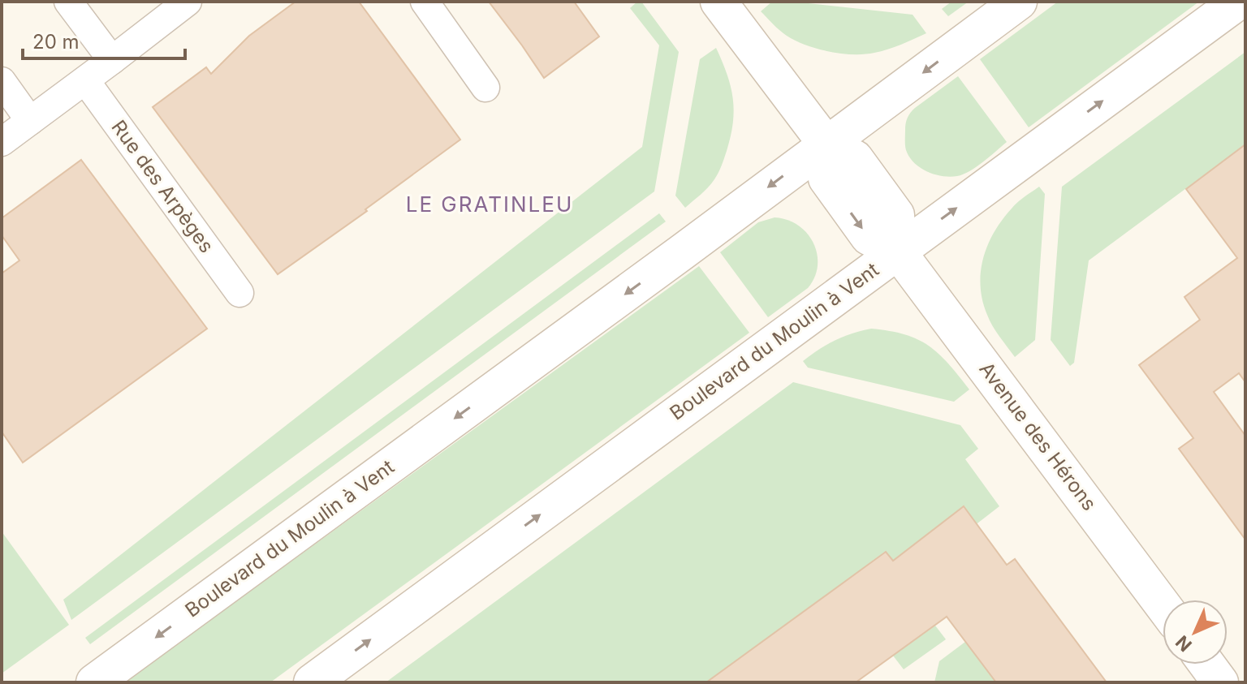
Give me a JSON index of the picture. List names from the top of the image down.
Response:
{
  "streets": {
    "main road": ["Boulevard du Moulin à Vent", "Avenue des Hérons"],
    "lane": ["Rue des Arpèges"]
  },
  "crossings": [
    ["Boulevard du Moulin à Vent", "Avenue des Hérons"]
  ],
  "districts": ["LE GRATINLEU"],
  "scale_bar": "20 m",
  "north": "bottom left"
}
